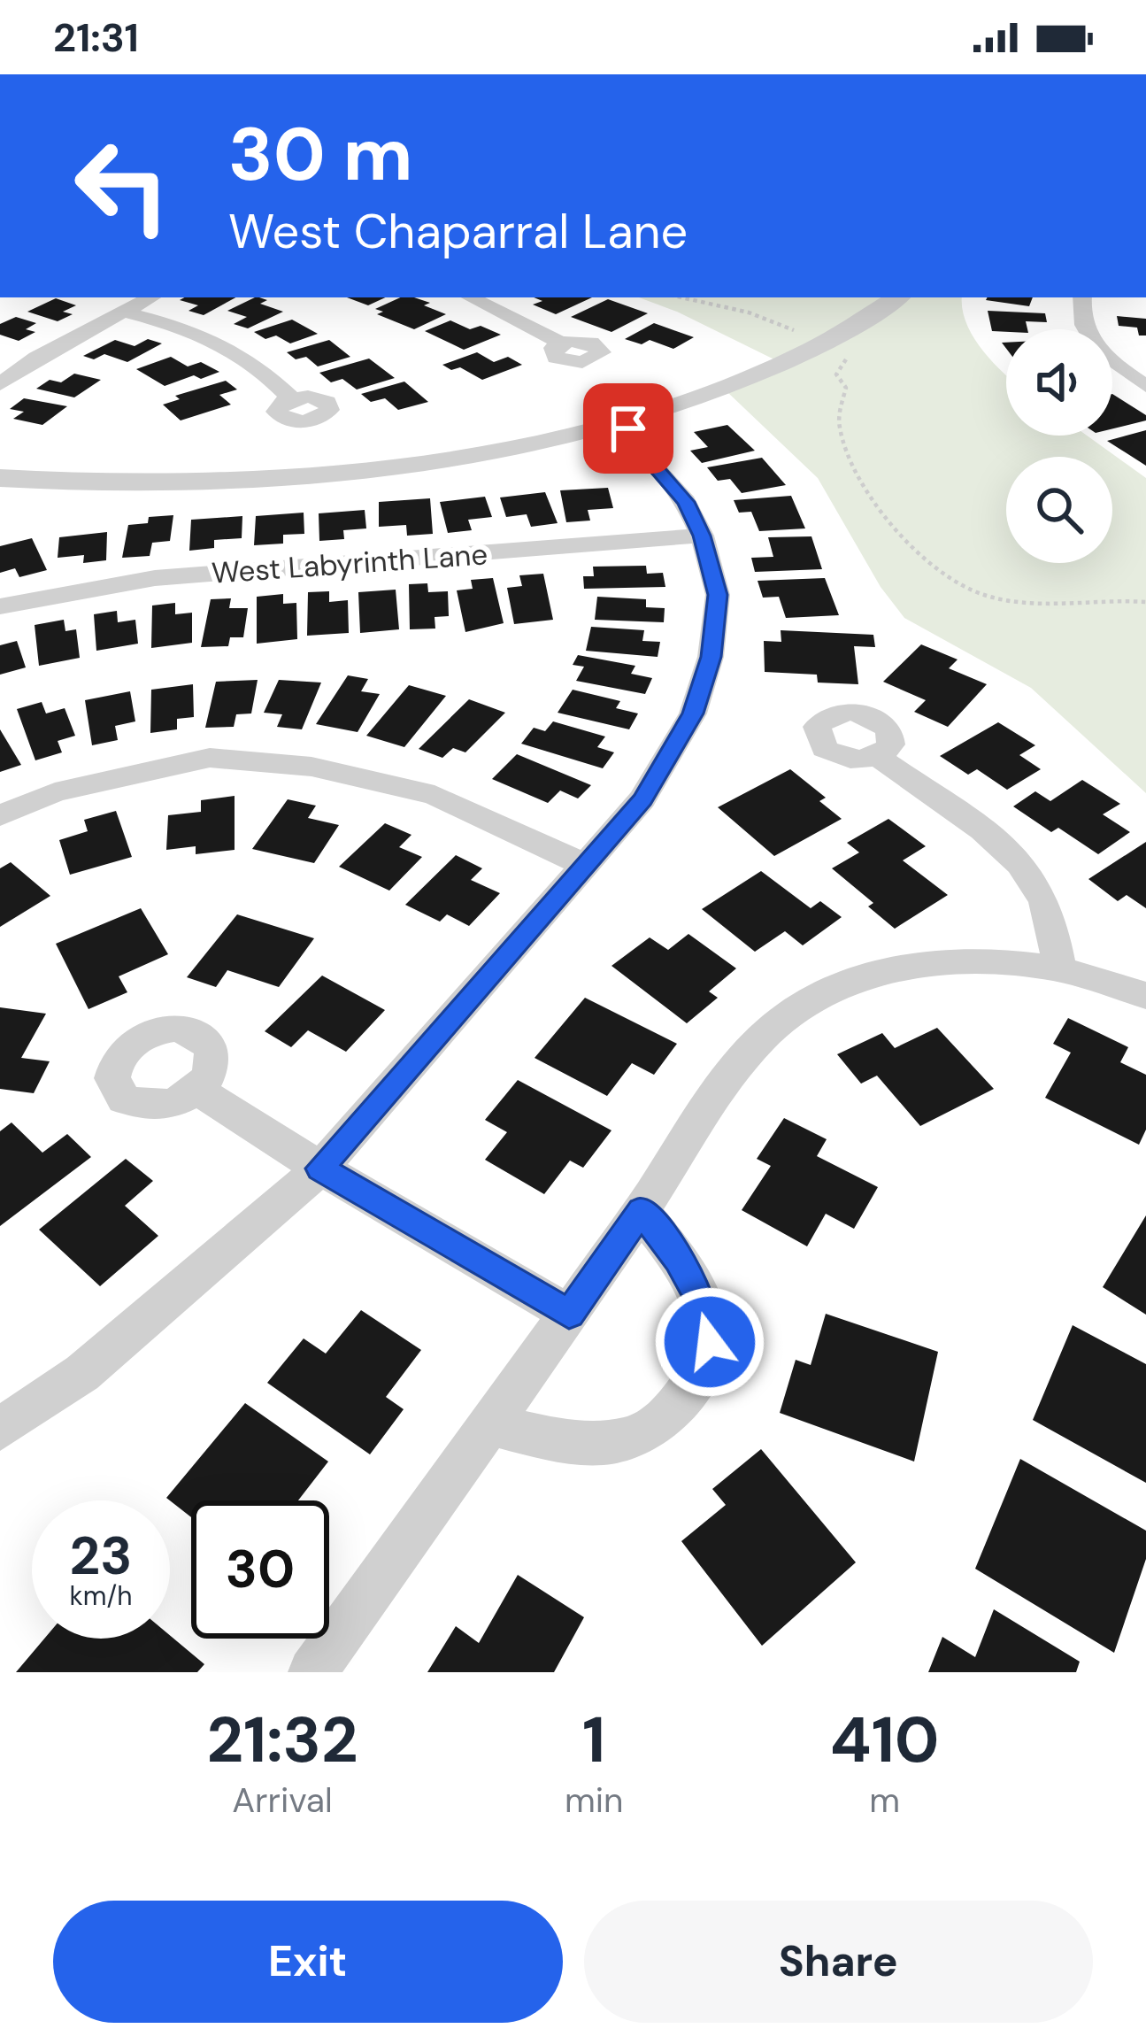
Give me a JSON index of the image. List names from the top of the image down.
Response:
{
  "streets": {
    "street": ["West Labyrinth Lane"]
  },
  "page": {
    "status": "21:31",
    "turn": ["30 m", "West Chaparral Lane"],
    "speed": "23 km/h",
    "limit": "30",
    "eta": [
      "21:32",
      "Arrival",
      "1",
      "min",
      "410",
      "m"
    ],
    "buttons": ["Exit", "Share"]
  }
}
